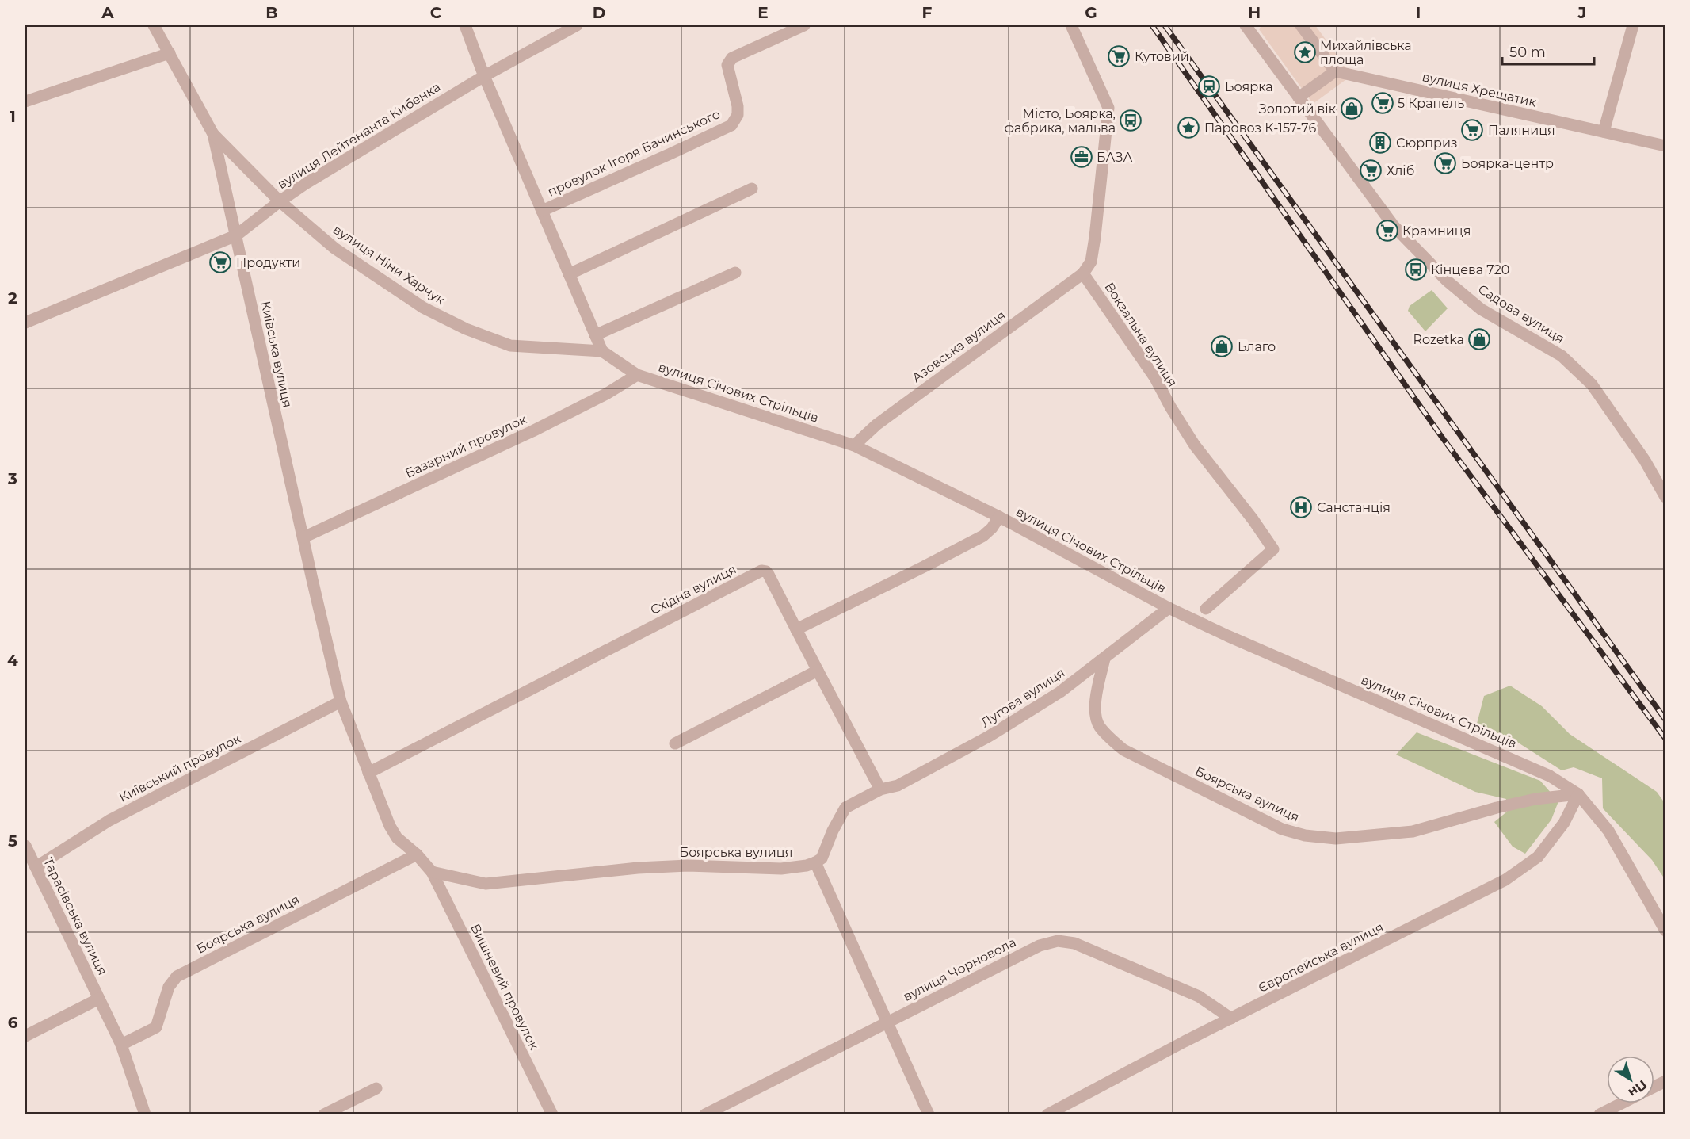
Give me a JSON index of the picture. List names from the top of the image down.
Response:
{
  "streets": {
    "street": [
      "вулиця Хрещатик",
      "вулиця Лейтенанта Кибенка",
      "провулок Ігоря Бачинського",
      "вулиця Ніни Харчук",
      "Садова вулиця",
      "Вокзальна вулиця",
      "Азовська вулиця",
      "Київська вулиця",
      "вулиця Січових Стрільців",
      "Базарний провулок",
      "Східна вулиця",
      "Лугова вулиця",
      "Київський провулок",
      "Боярська вулиця",
      "Тарасівська вулиця",
      "Європейська вулиця",
      "вулиця Чорновола",
      "Вишневий провулок"
    ]
  },
  "crossings": [
    ["вулиця Лейтенанта Кибенка", "вулиця Ніни Харчук"],
    ["вулиця Лейтенанта Кибенка", "Київська вулиця"],
    ["вулиця Ніни Харчук", "Київська вулиця"],
    ["вулиця Ніни Харчук", "вулиця Січових Стрільців"],
    ["Вокзальна вулиця", "Азовська вулиця"],
    ["Азовська вулиця", "вулиця Січових Стрільців"],
    ["Київська вулиця", "Базарний провулок"],
    ["Київська вулиця", "Східна вулиця"],
    ["Київська вулиця", "Київський провулок"],
    ["Київська вулиця", "Вишневий провулок"],
    ["вулиця Січових Стрільців", "Базарний провулок"],
    ["вулиця Січових Стрільців", "Лугова вулиця"],
    ["вулиця Січових Стрільців", "Боярська вулиця"],
    ["вулиця Січових Стрільців", "Європейська вулиця"],
    ["Східна вулиця", "Вишневий провулок"],
    ["Лугова вулиця", "Боярська вулиця"],
    ["Київський провулок", "Тарасівська вулиця"],
    ["Боярська вулиця", "Тарасівська вулиця"],
    ["Боярська вулиця", "Європейська вулиця"],
    ["Боярська вулиця", "Вишневий провулок"],
    ["Європейська вулиця", "вулиця Чорновола"]
  ],
  "places": {
    "place": ["Михайлівська площа", "Паровоз К-157-76"],
    "supermarket": [
      "Кутовий",
      "5 Крапель",
      "Паляниця",
      "Боярка-центр",
      "Хліб",
      "Крамниця",
      "Продукти"
    ],
    "station": ["Боярка"],
    "shop": ["Золотий вік", "Rozetka", "Благо"],
    "bus stop": ["Місто, Боярка, фабрика, мальва", "Кінцева 720"],
    "building": ["Сюрприз"],
    "office": ["БАЗА"],
    "hospital": ["Санстанція"]
  },
  "scale_bar": "50 m",
  "north": "bottom right",
  "grid": {
    "columns": [
      "A",
      "B",
      "C",
      "D",
      "E",
      "F",
      "G",
      "H",
      "I",
      "J"
    ],
    "rows": [
      "1",
      "2",
      "3",
      "4",
      "5",
      "6"
    ]
  }
}
